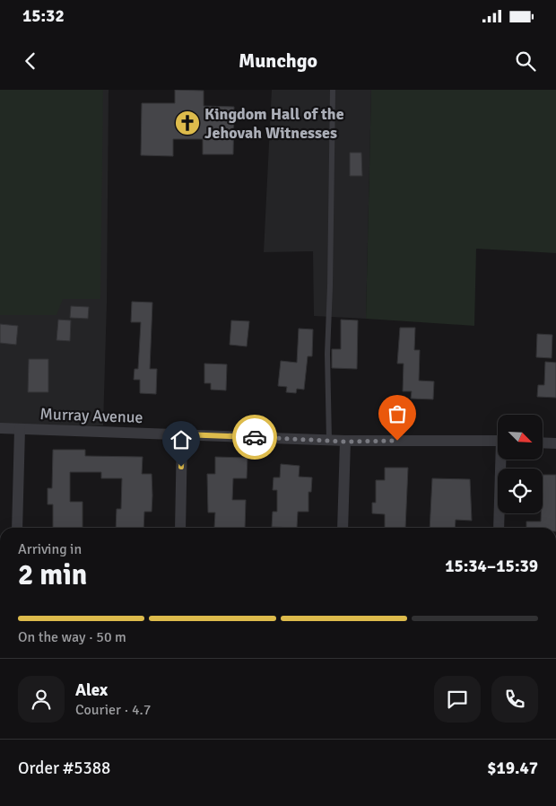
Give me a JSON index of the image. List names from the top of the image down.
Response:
{
  "streets": {
    "street": ["Murray Avenue"]
  },
  "places": {
    "church": ["Kingdom Hall of the Jehovah Witnesses"]
  },
  "north": "bottom right",
  "page": {
    "status": "15:32",
    "header": "Munchgo",
    "heading": ["2 min", "Arriving in", "15:34–15:39"],
    "panel": [
      "Alex",
      "Courier · 4.7",
      "Order #5388",
      "$19.47"
    ],
    "bar": "On the way · 50 m"
  }
}
